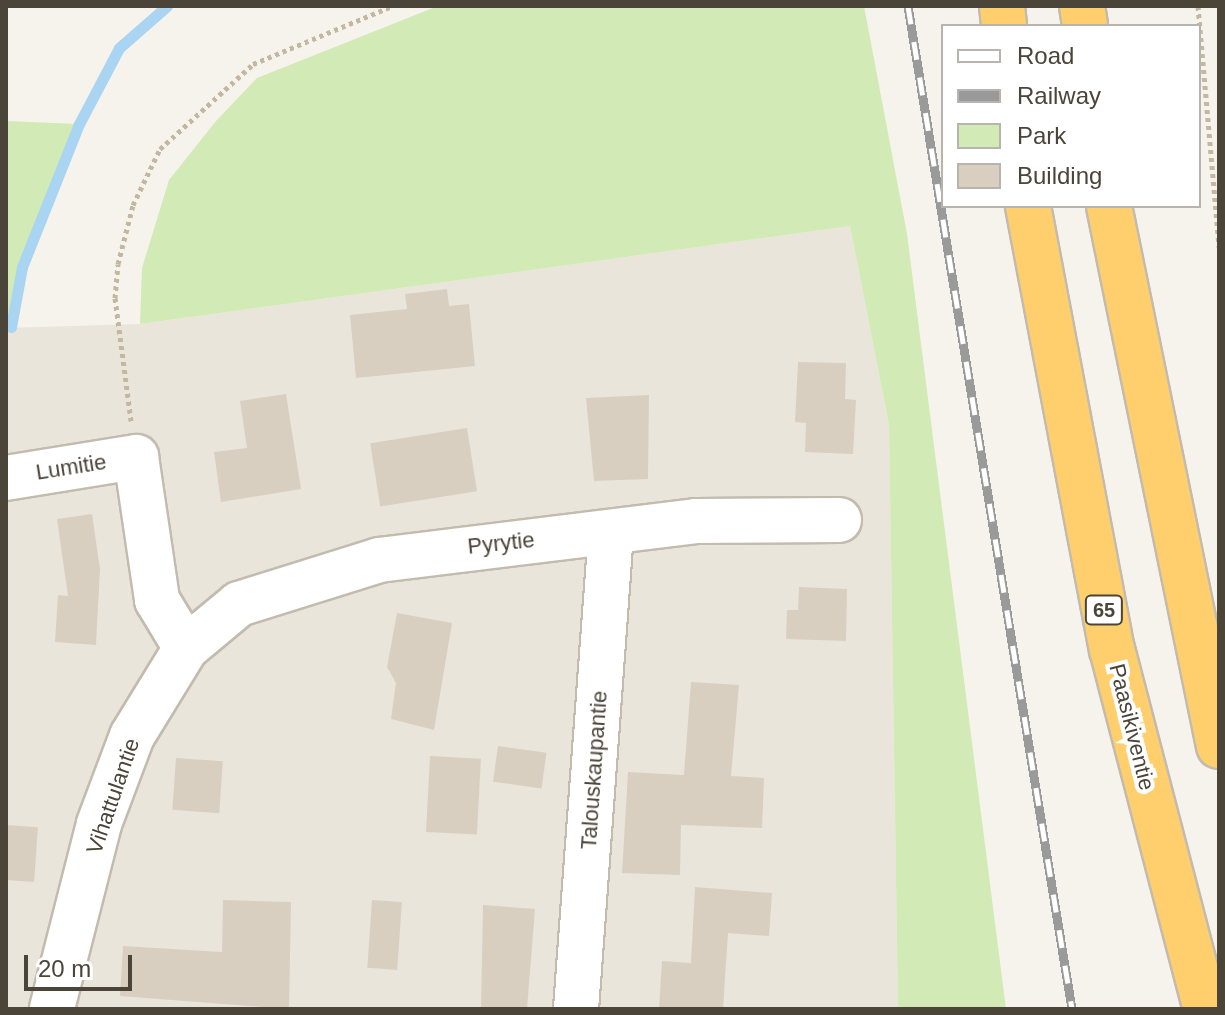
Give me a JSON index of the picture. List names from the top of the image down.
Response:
{
  "streets": {
    "highway": ["65", "Paasikiventie"],
    "street": [
      "Lumitie",
      "Pyrytie",
      "Talouskaupantie",
      "Vihattulantie"
    ]
  },
  "crossings": [
    ["Pyrytie", "Talouskaupantie"],
    ["Pyrytie", "Vihattulantie"]
  ],
  "legend": [
    "Road",
    "Railway",
    "Park",
    "Building"
  ],
  "scale_bar": "20 m"
}
